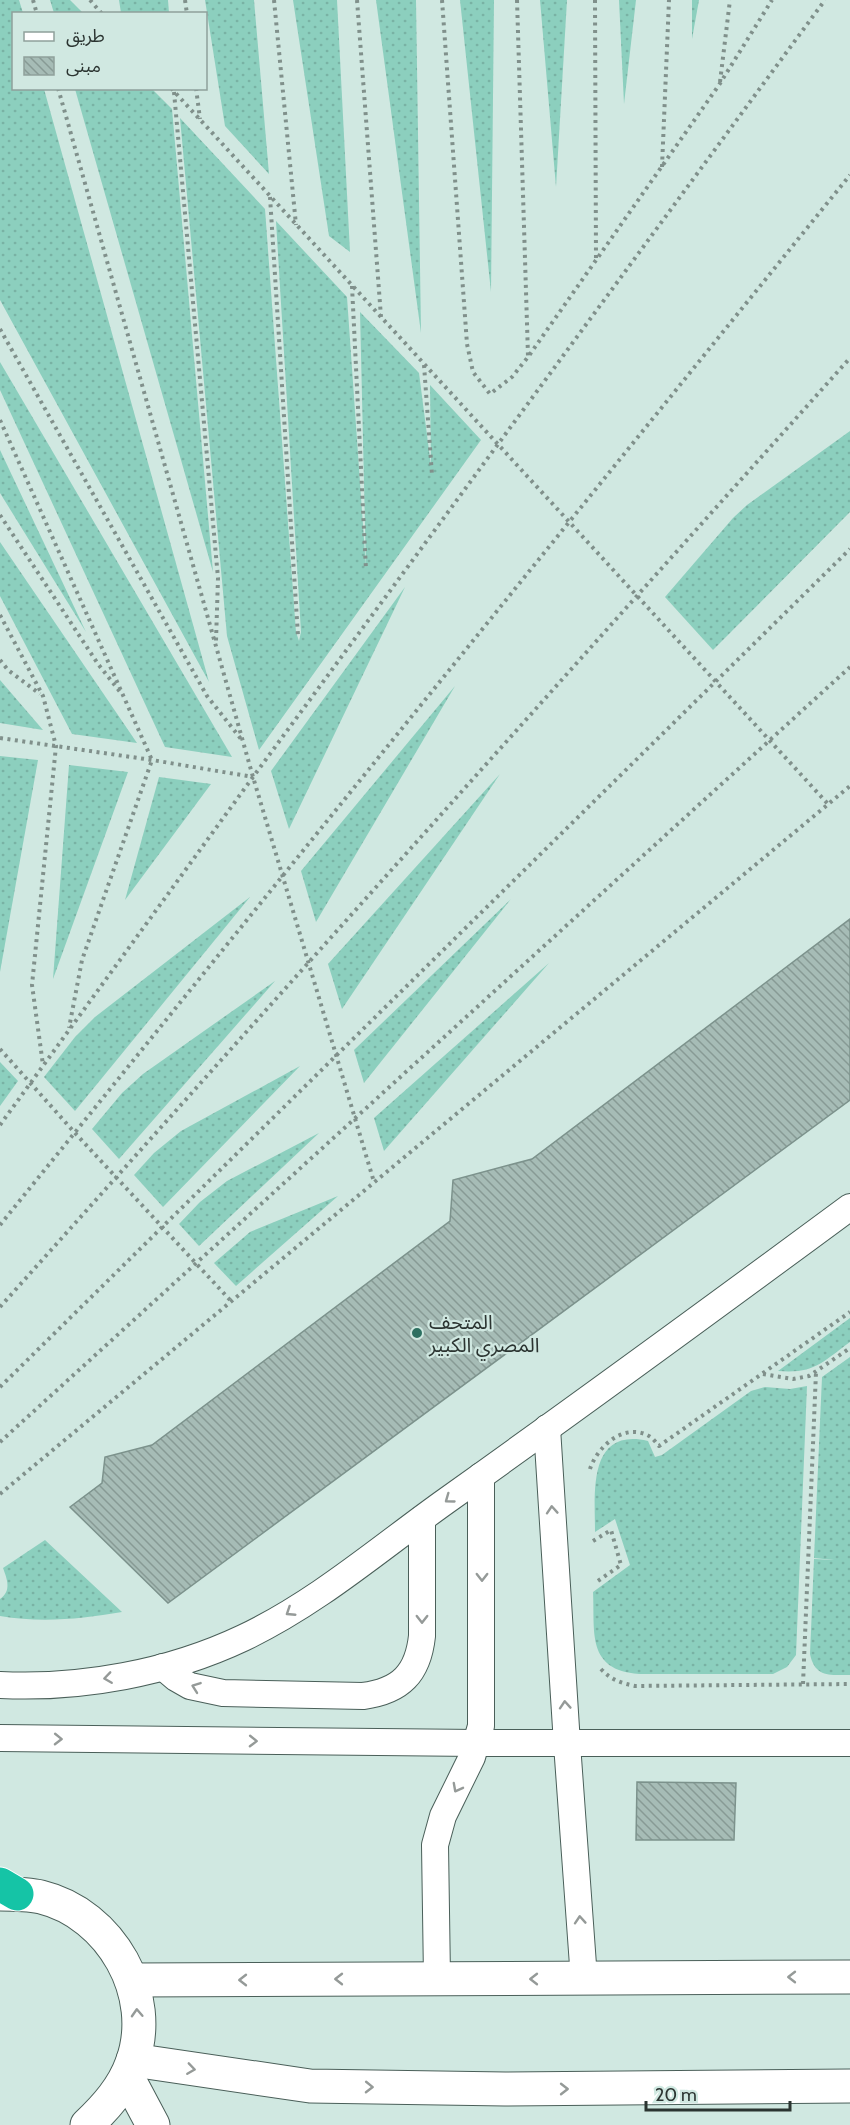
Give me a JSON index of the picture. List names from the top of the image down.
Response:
{
  "places": ["المتحف المصري الكبير"],
  "legend": ["طريق", "مبنى"],
  "scale_bar": "20 m"
}
